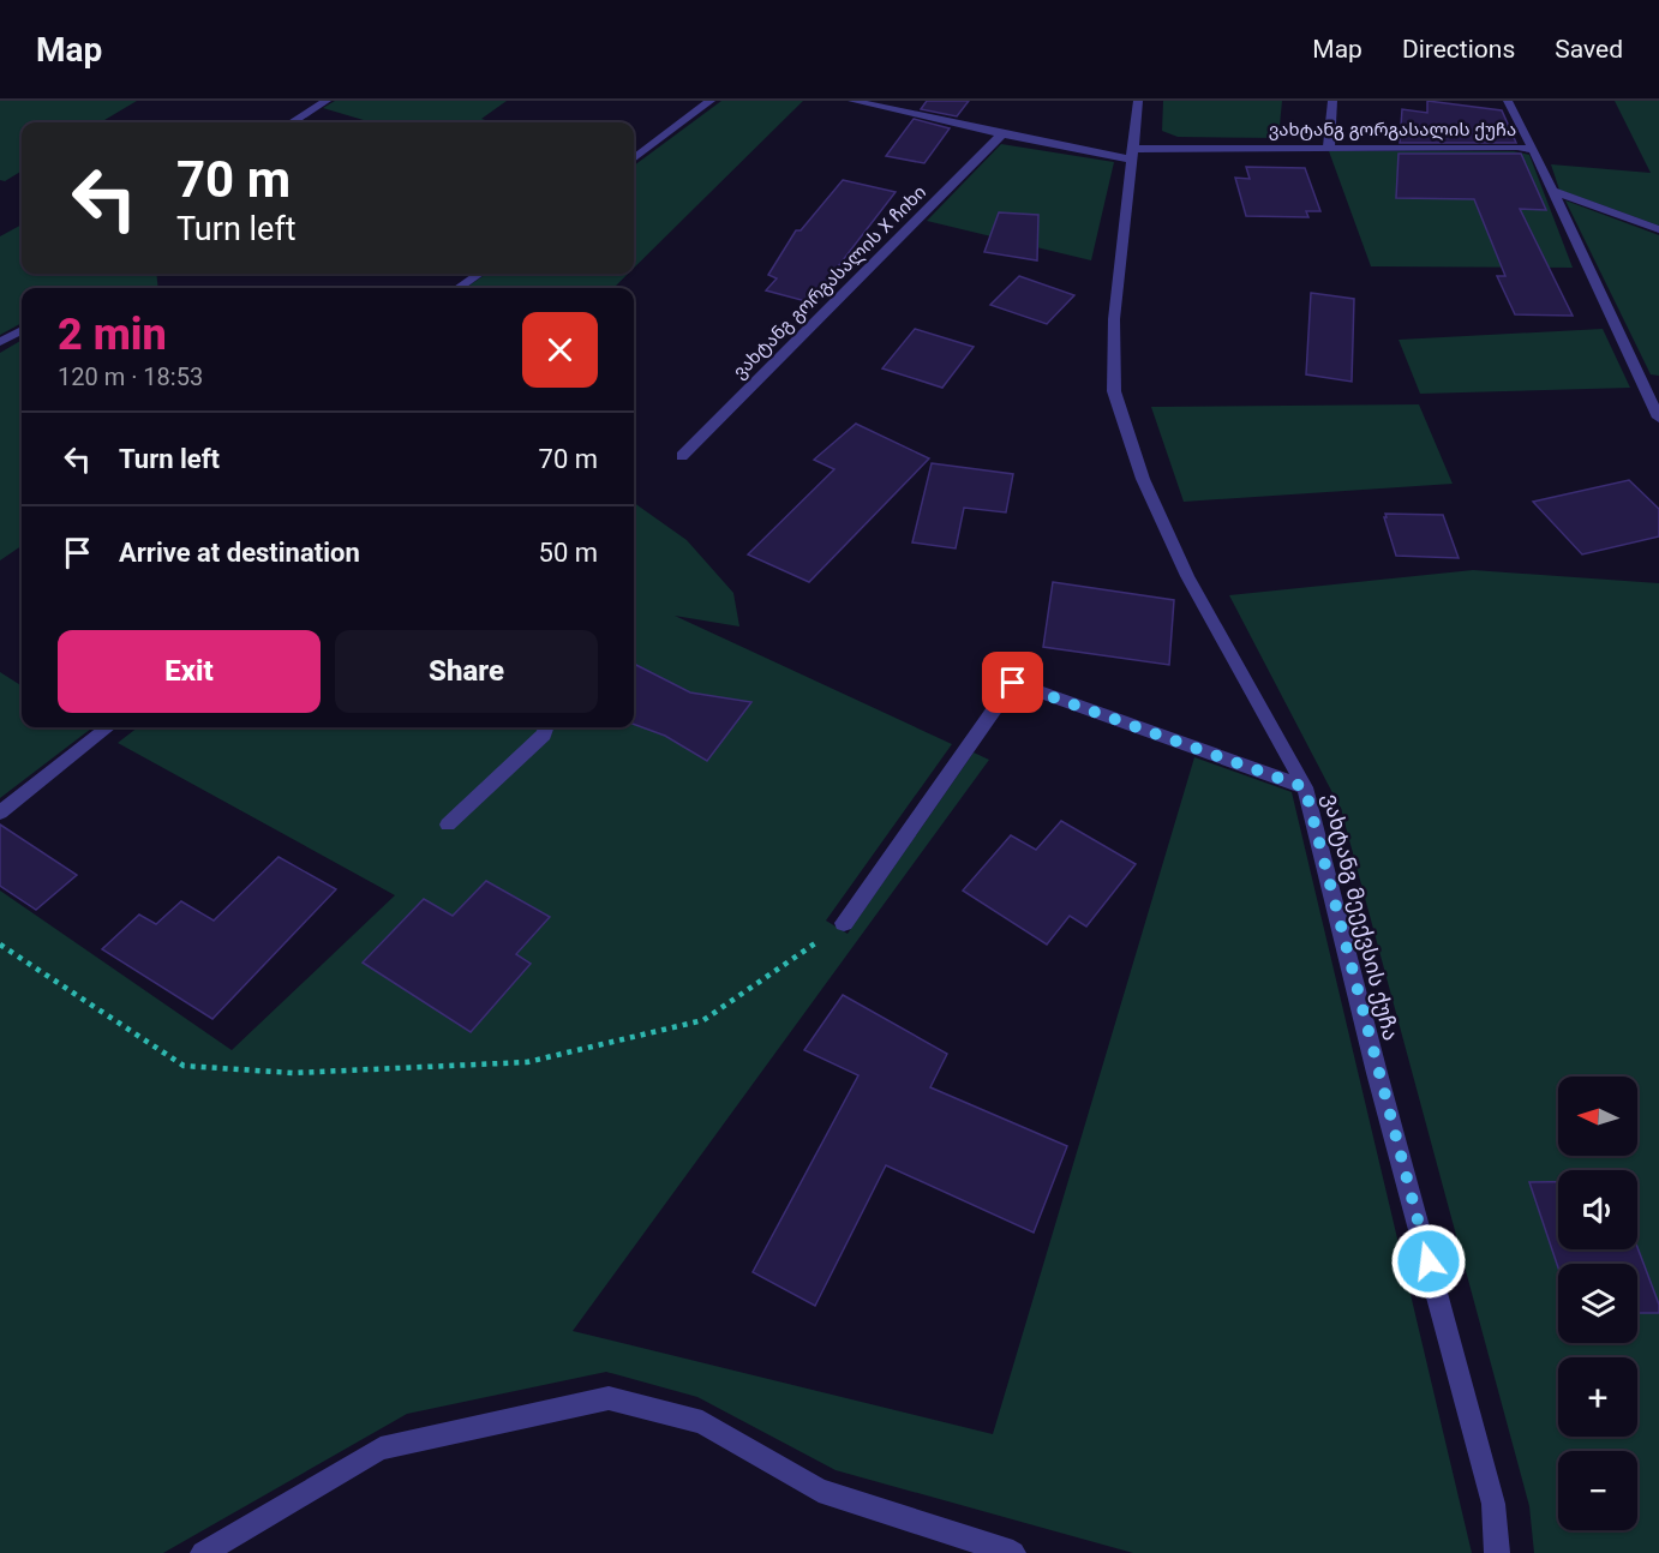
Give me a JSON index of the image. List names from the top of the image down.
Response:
{
  "streets": {
    "street": ["ვახტანგ გორგასალის ქუჩა", "ვახტანგ გორგასალის X ჩიხი", "ვახტანგ მეექვსის ქუჩა"]
  },
  "crossings": [
    ["ვახტანგ გორგასალის ქუჩა", "ვახტანგ გორგასალის X ჩიხი"],
    ["ვახტანგ გორგასალის ქუჩა", "ვახტანგ მეექვსის ქუჩა"]
  ],
  "north": "left",
  "page": {
    "header": "Map",
    "nav": ["Map", "Directions", "Saved"],
    "turn": ["70 m", "Turn left"],
    "heading": ["2 min", "120 m · 18:53"],
    "list": [
      {
        "name": "Turn left",
        "value": "70 m"
      },
      {
        "name": "Arrive at destination",
        "value": "50 m"
      }
    ],
    "buttons": ["Exit", "Share"],
    "map_buttons": ["+", "−"]
  }
}
